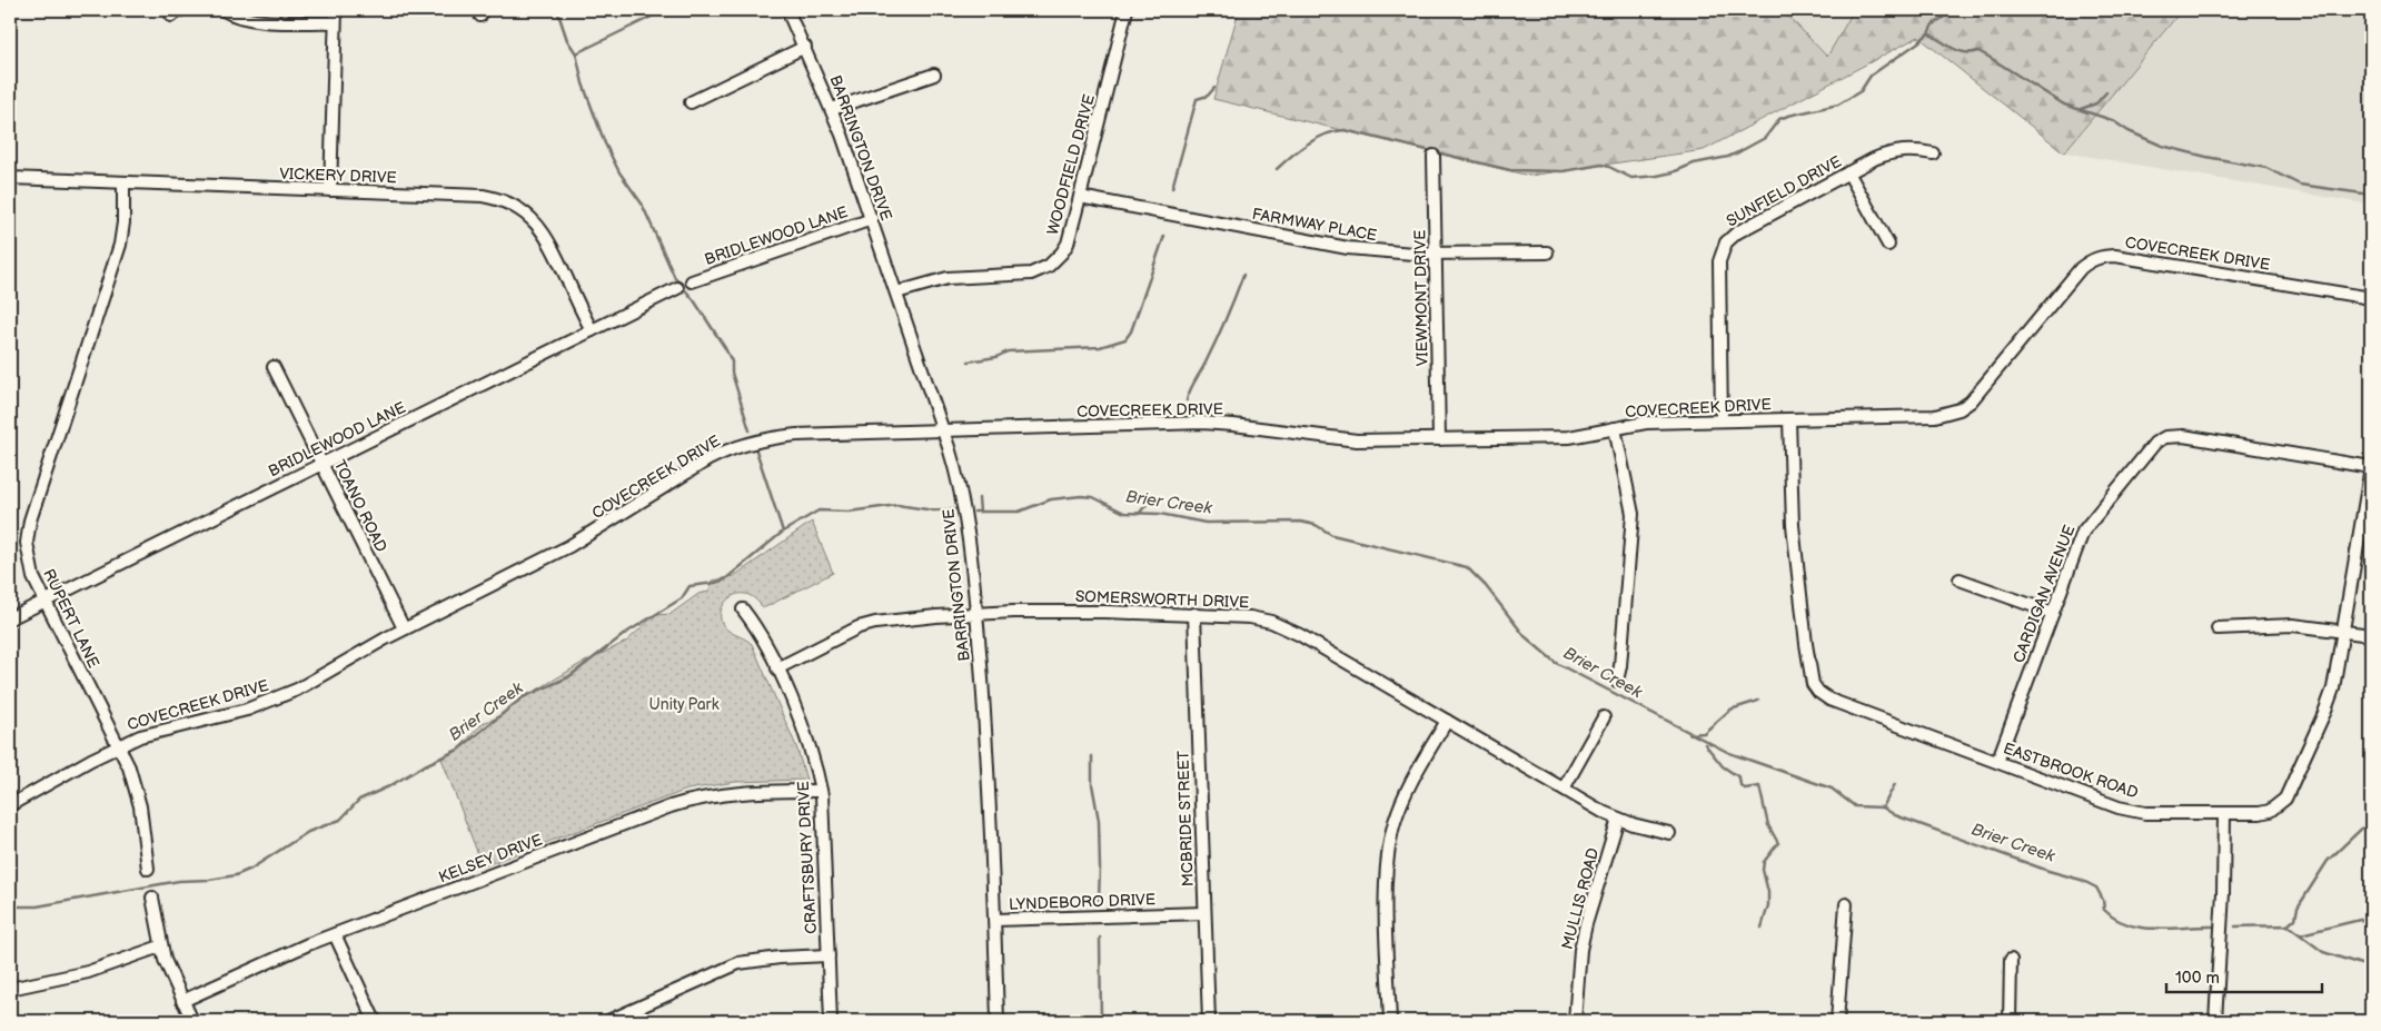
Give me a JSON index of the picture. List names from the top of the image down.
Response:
{
  "streets": {
    "street": [
      "BARRINGTON DRIVE",
      "WOODFIELD DRIVE",
      "VICKERY DRIVE",
      "SUNFIELD DRIVE",
      "FARMWAY PLACE",
      "BRIDLEWOOD LANE",
      "COVECREEK DRIVE",
      "VIEWMONT DRIVE",
      "TOANO ROAD",
      "CARDIGAN AVENUE",
      "SOMERSWORTH DRIVE",
      "RUPERT LANE",
      "EASTBROOK ROAD",
      "MCBRIDE STREET",
      "CRAFTSBURY DRIVE",
      "KELSEY DRIVE",
      "MULLIS ROAD",
      "LYNDEBORO DRIVE"
    ]
  },
  "crossings": [
    ["BARRINGTON DRIVE", "WOODFIELD DRIVE"],
    ["BARRINGTON DRIVE", "BRIDLEWOOD LANE"],
    ["BARRINGTON DRIVE", "COVECREEK DRIVE"],
    ["BARRINGTON DRIVE", "SOMERSWORTH DRIVE"],
    ["BARRINGTON DRIVE", "LYNDEBORO DRIVE"],
    ["WOODFIELD DRIVE", "FARMWAY PLACE"],
    ["VICKERY DRIVE", "BRIDLEWOOD LANE"],
    ["VICKERY DRIVE", "RUPERT LANE"],
    ["SUNFIELD DRIVE", "COVECREEK DRIVE"],
    ["FARMWAY PLACE", "VIEWMONT DRIVE"],
    ["BRIDLEWOOD LANE", "TOANO ROAD"],
    ["BRIDLEWOOD LANE", "RUPERT LANE"],
    ["COVECREEK DRIVE", "VIEWMONT DRIVE"],
    ["COVECREEK DRIVE", "TOANO ROAD"],
    ["COVECREEK DRIVE", "RUPERT LANE"],
    ["COVECREEK DRIVE", "EASTBROOK ROAD"],
    ["CARDIGAN AVENUE", "EASTBROOK ROAD"],
    ["SOMERSWORTH DRIVE", "MCBRIDE STREET"],
    ["SOMERSWORTH DRIVE", "CRAFTSBURY DRIVE"],
    ["SOMERSWORTH DRIVE", "MULLIS ROAD"],
    ["MCBRIDE STREET", "LYNDEBORO DRIVE"],
    ["CRAFTSBURY DRIVE", "KELSEY DRIVE"]
  ],
  "water": ["Brier Creek"],
  "parks": ["Unity Park"],
  "scale_bar": "100 m"
}
